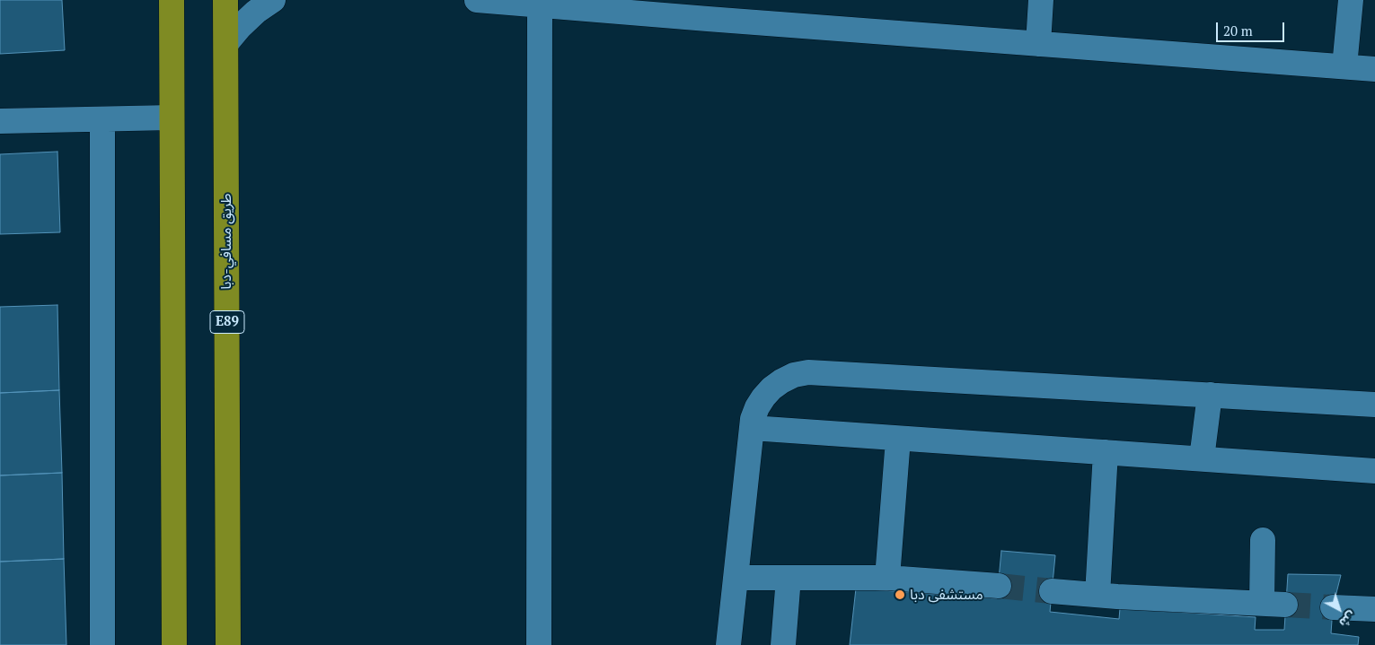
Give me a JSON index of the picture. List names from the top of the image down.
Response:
{
  "streets": {
    "highway": ["طريق مسافي-دبا", "E89"]
  },
  "places": ["مستشفى دبا"],
  "scale_bar": "20 m",
  "north": "bottom right"
}
